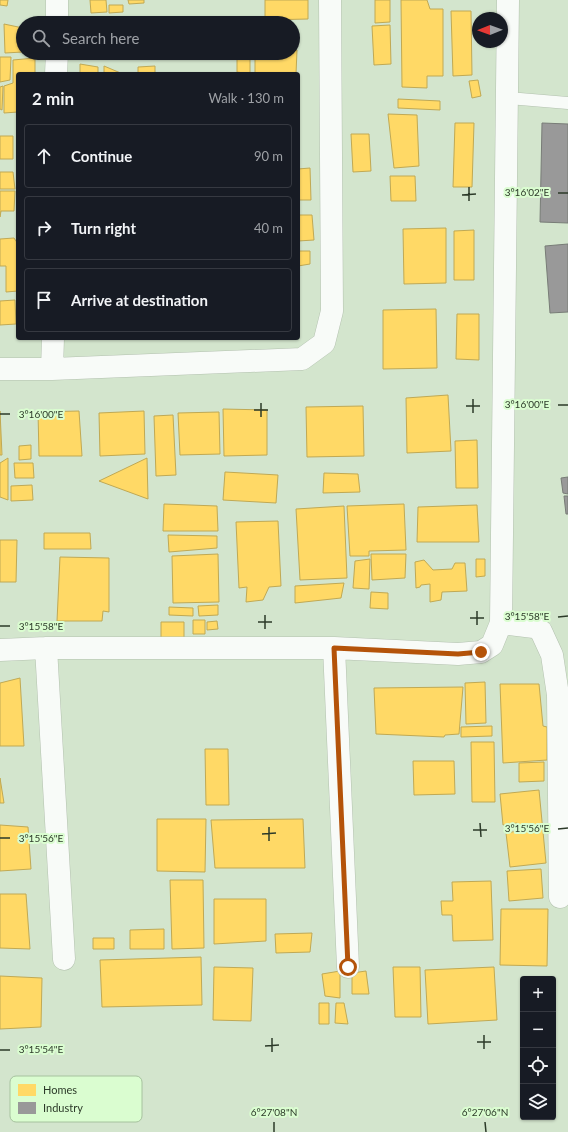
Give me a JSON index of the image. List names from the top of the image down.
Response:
{
  "legend": ["Homes", "Industry"],
  "north": "left",
  "page": {
    "search": "Search here",
    "heading": ["2 min", "Walk · 130 m"],
    "list": [
      ["Continue", "90 m"],
      ["Turn right", "40 m"],
      "Arrive at destination"
    ],
    "map_buttons": ["+", "−"]
  },
  "coordinates": [
    "3°16'02\"E",
    "3°16'00\"E",
    "3°15'58\"E",
    "3°15'56\"E",
    "3°15'54\"E",
    "6°27'08\"N",
    "6°27'06\"N"
  ]
}
